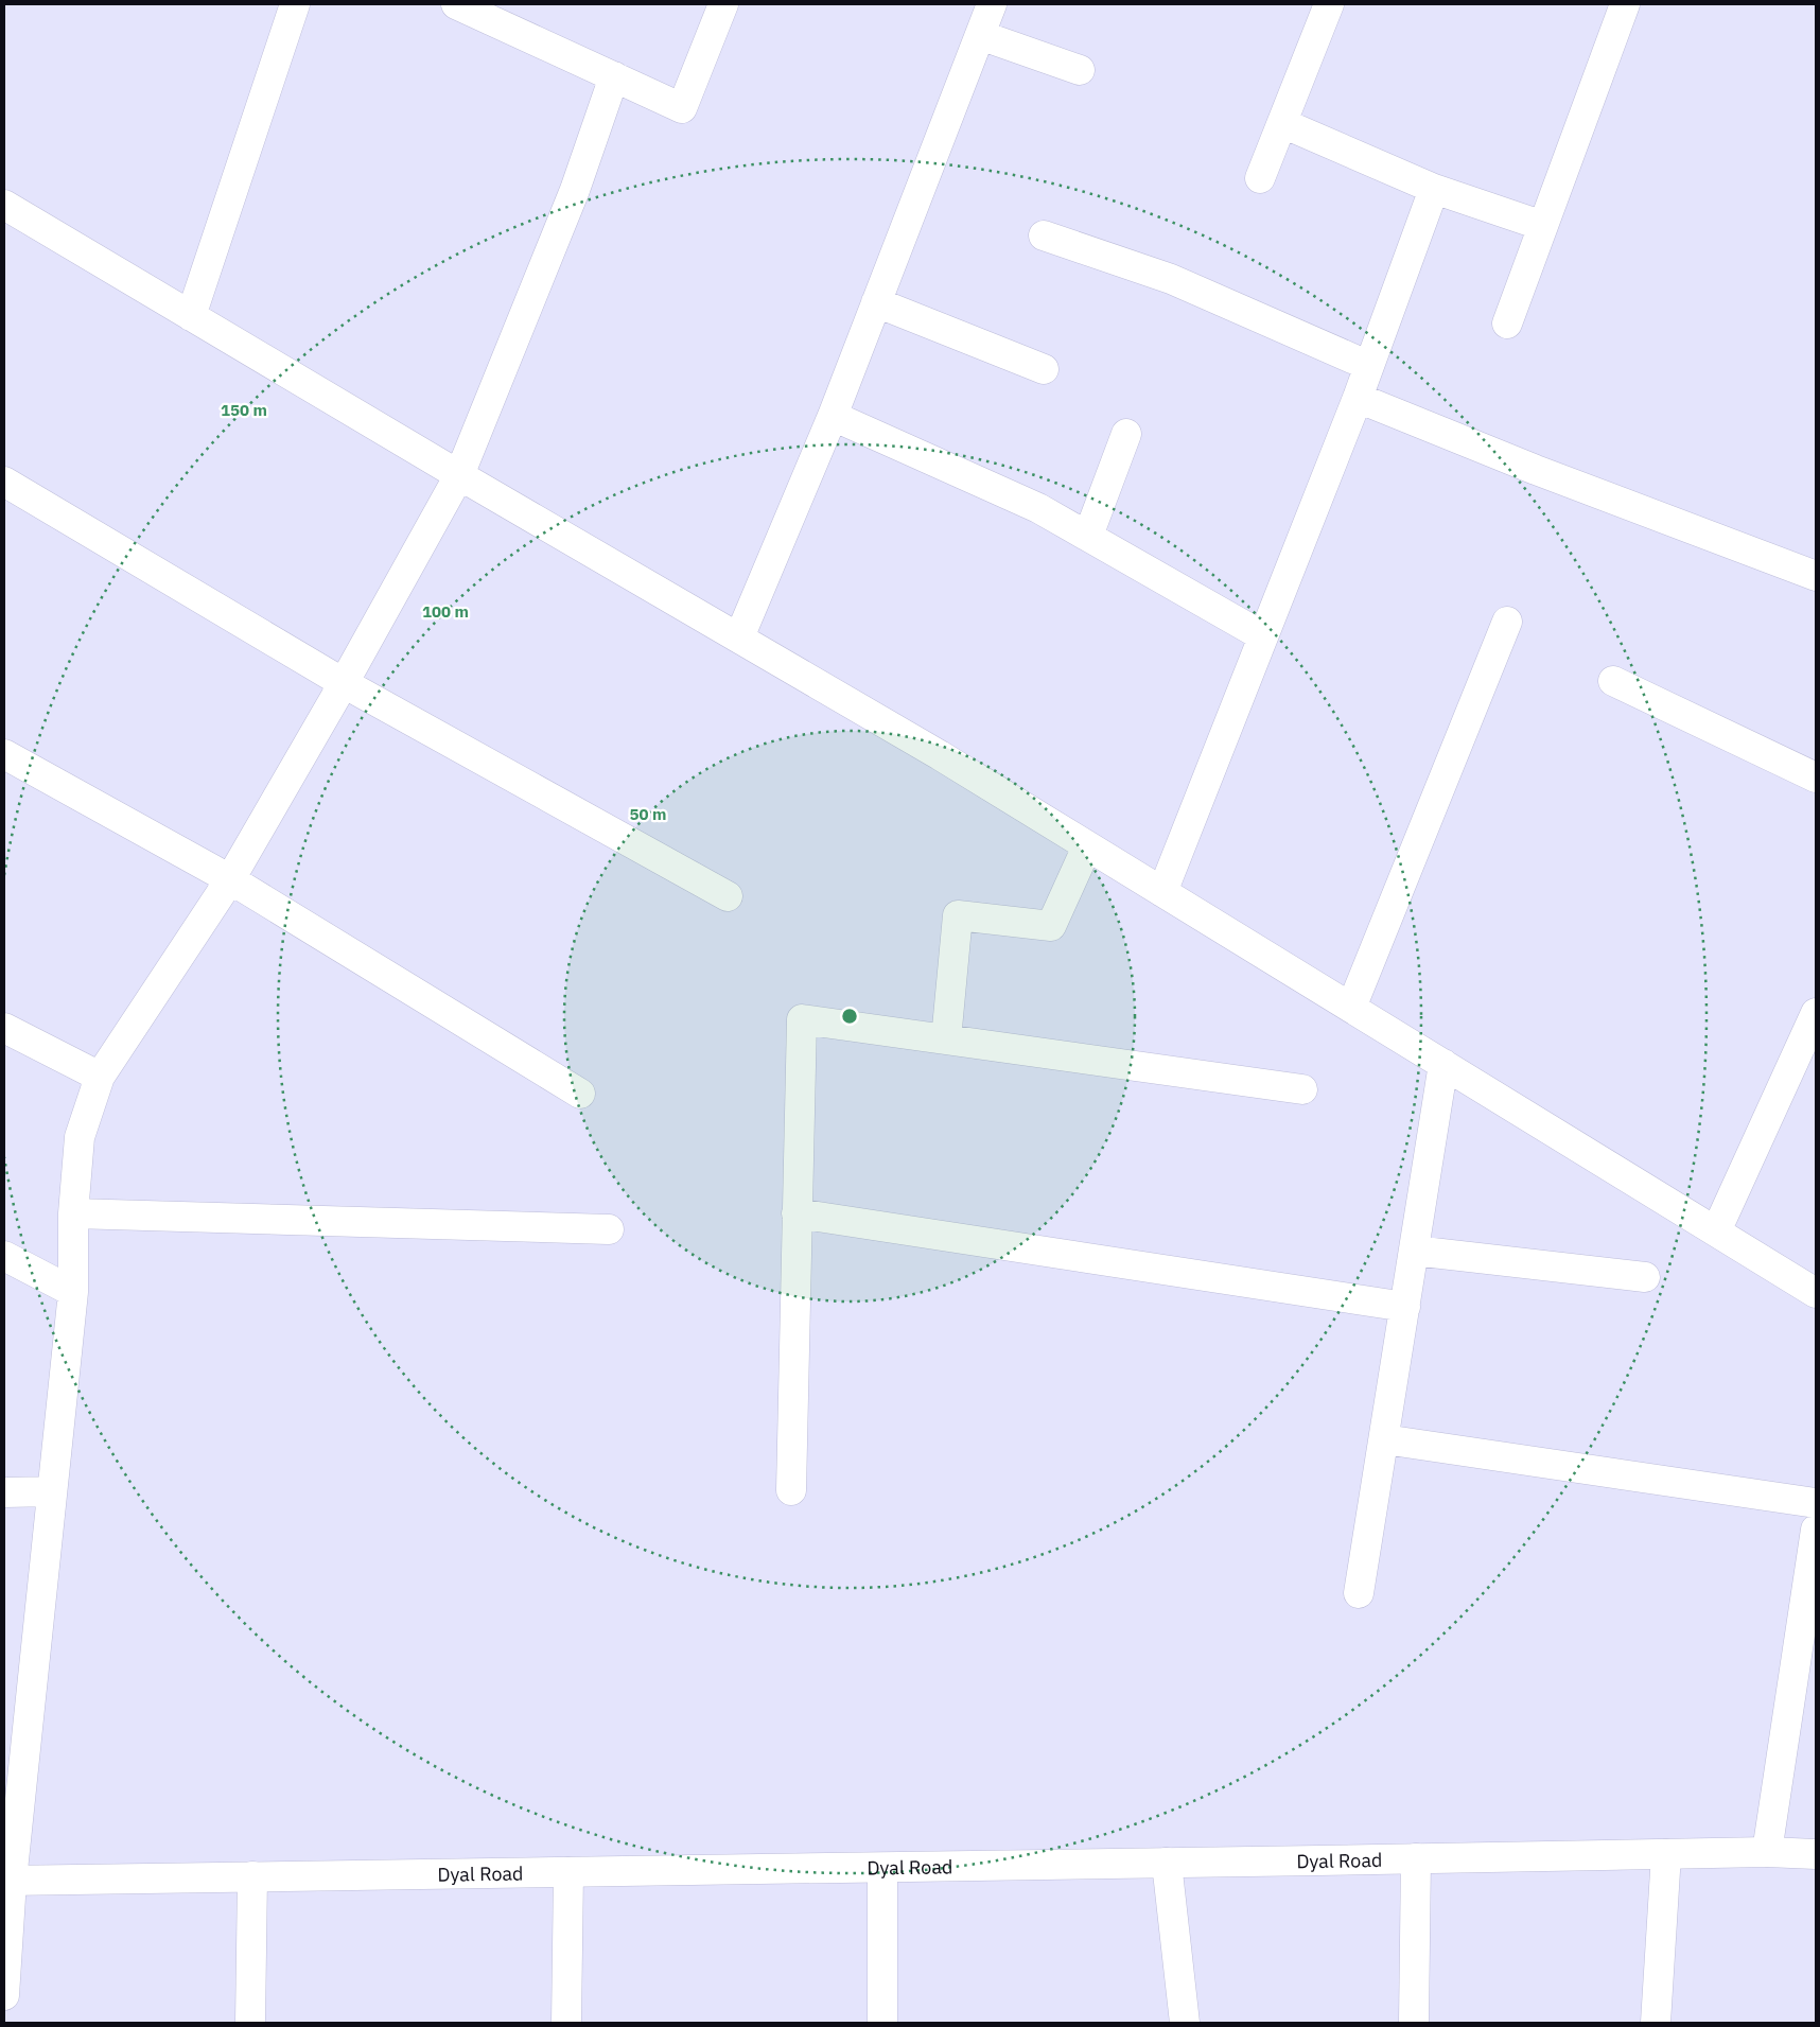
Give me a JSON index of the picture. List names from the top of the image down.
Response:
{
  "streets": {
    "street": ["Dyal Road"]
  },
  "rings": ["150 m", "100 m", "50 m"]
}
